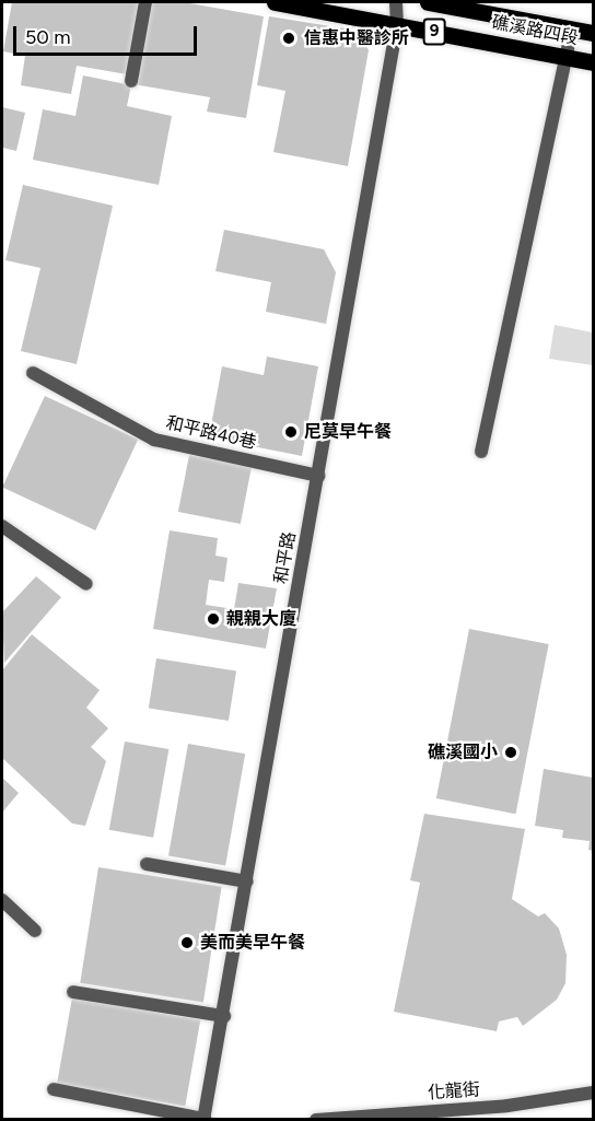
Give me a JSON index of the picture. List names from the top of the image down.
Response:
{
  "streets": {
    "main road": ["礁溪路四段", "9"],
    "street": ["和平路40巷", "和平路", "化龍街"]
  },
  "crossings": [
    ["礁溪路四段", "和平路"],
    ["和平路40巷", "和平路"]
  ],
  "places": [
    "信惠中醫診所",
    "尼莫早午餐",
    "親親大廈",
    "礁溪國小",
    "美而美早午餐"
  ],
  "scale_bar": "50 m"
}
